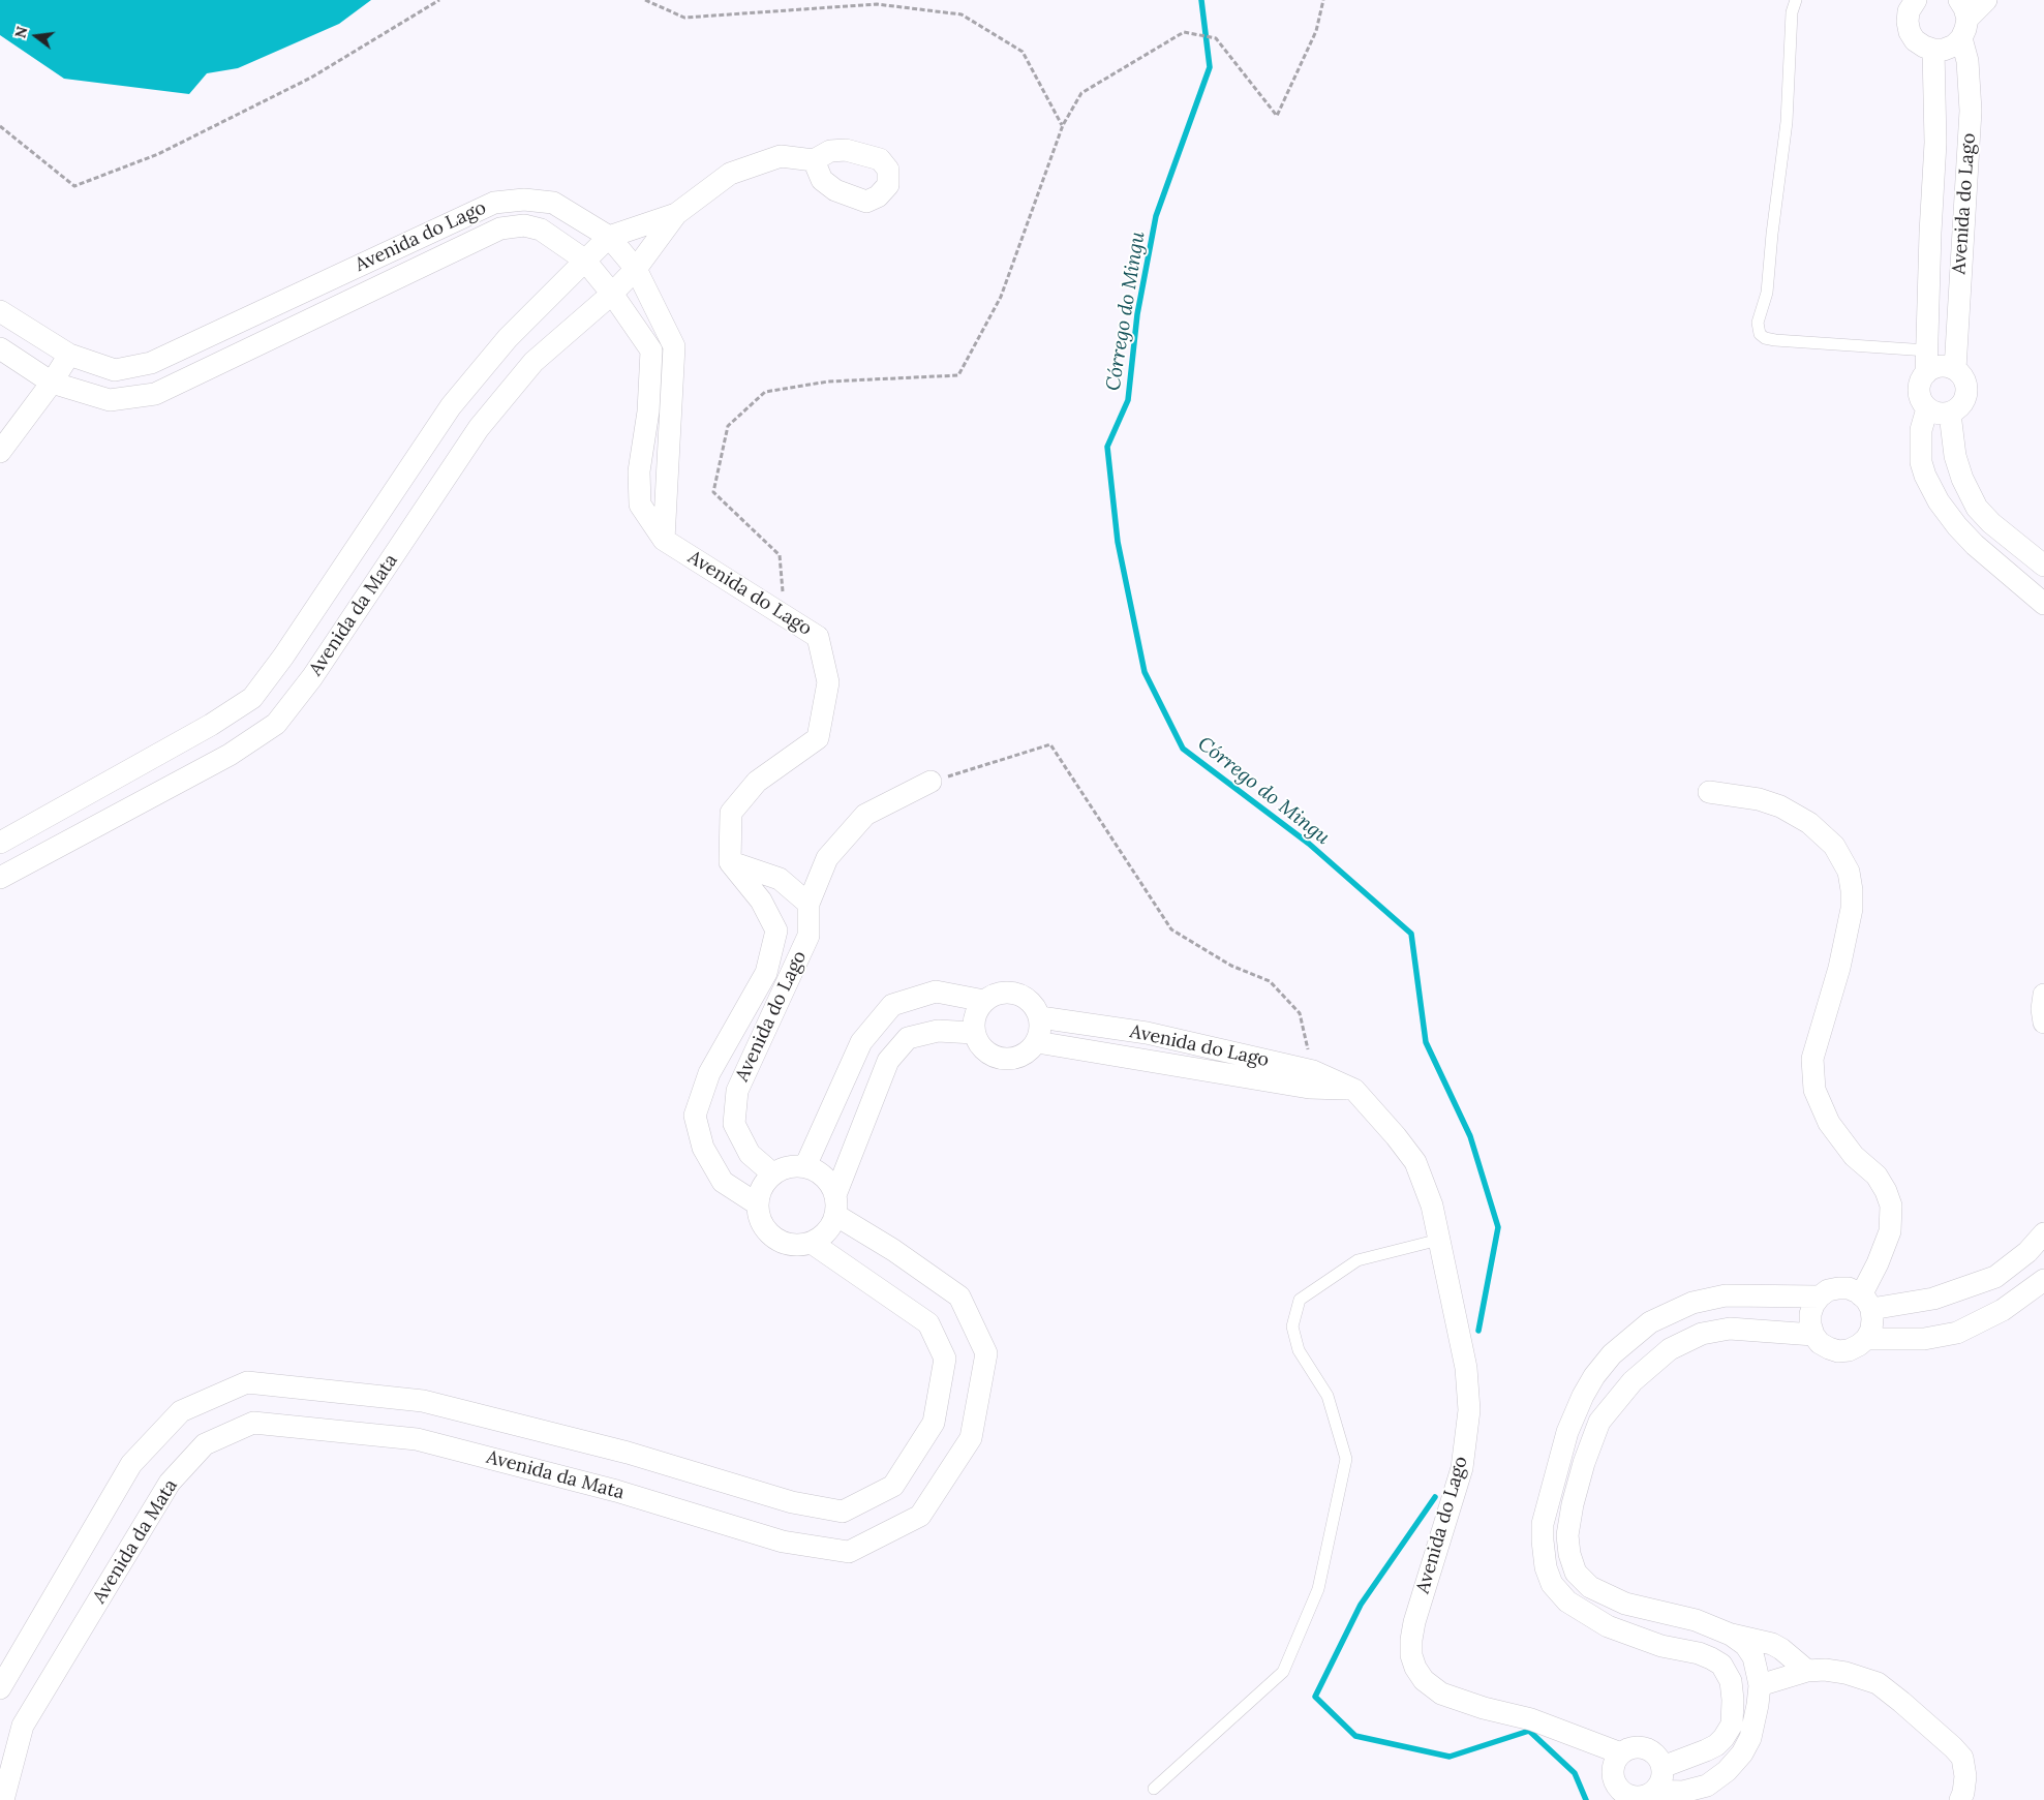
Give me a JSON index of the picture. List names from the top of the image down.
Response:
{
  "streets": {
    "street": ["Avenida do Lago", "Avenida da Mata"]
  },
  "crossings": [
    ["Avenida do Lago", "Avenida da Mata"]
  ],
  "water": ["Córrego do Mingu"],
  "north": "left"
}
